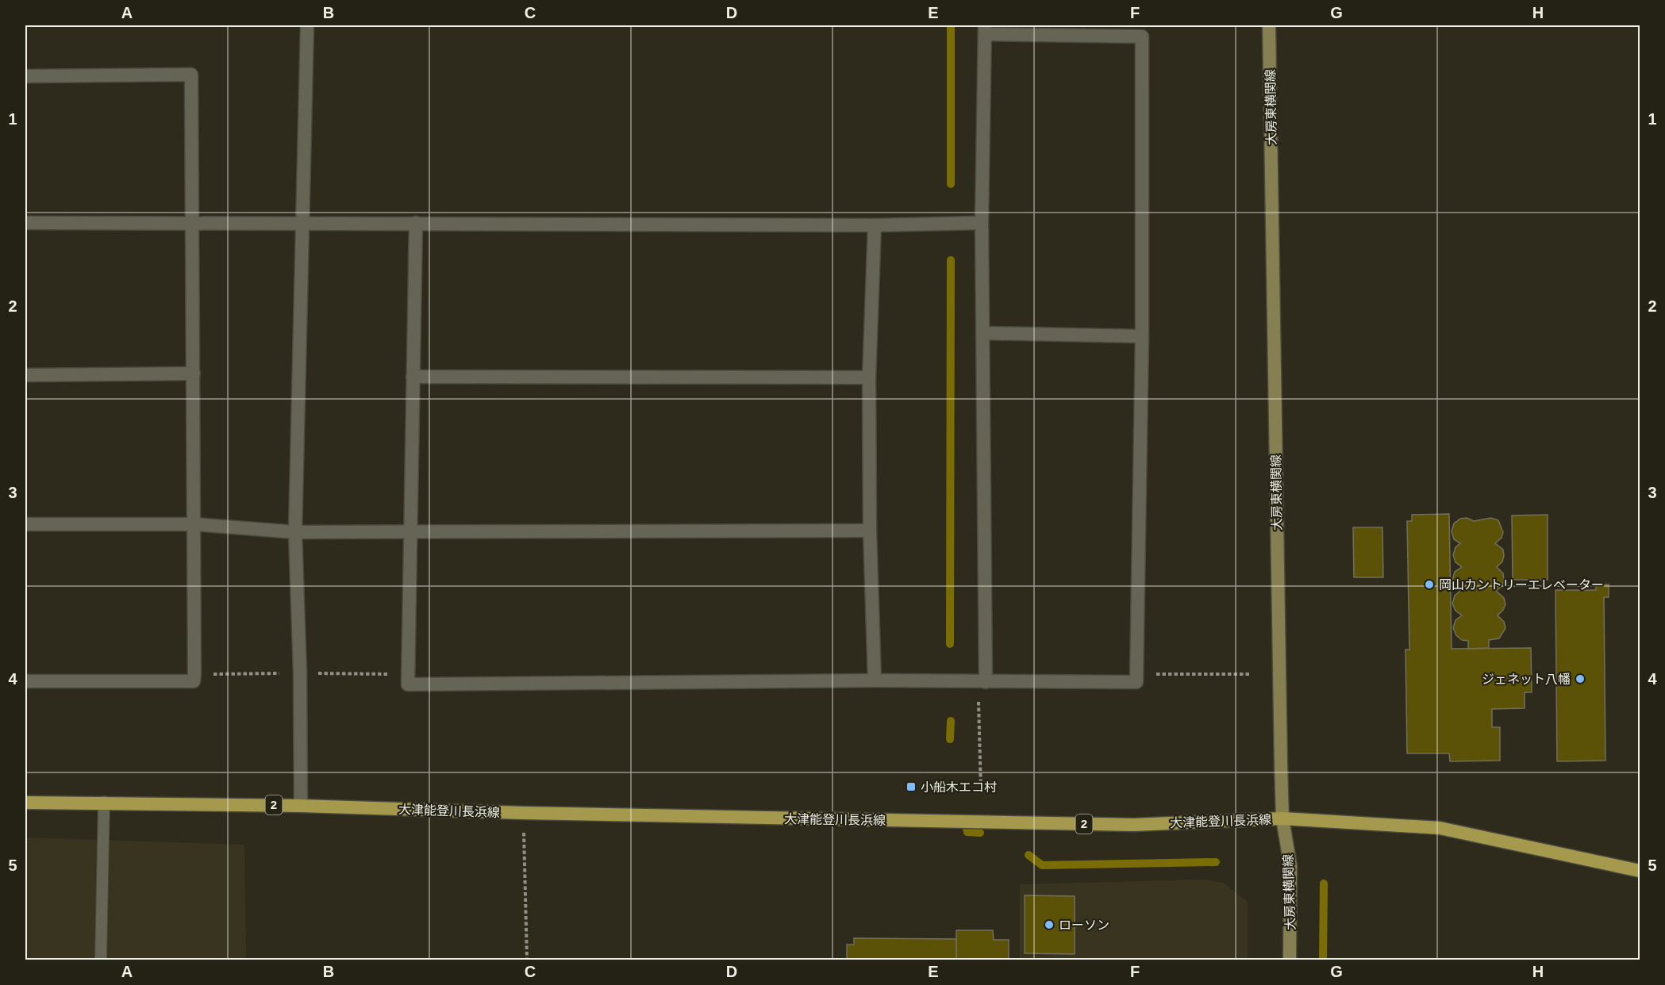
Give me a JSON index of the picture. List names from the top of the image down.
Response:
{
  "streets": {
    "main road": ["大房東横関線", "2", "大津能登川長浜線"]
  },
  "crossings": [
    ["大房東横関線", "大津能登川長浜線"]
  ],
  "places": {
    "other": ["岡山カントリーエレベーター", "ジェネット八幡", "ローソン"],
    "transit": ["小船木エコ村"]
  },
  "grid": {
    "columns": [
      "A",
      "B",
      "C",
      "D",
      "E",
      "F",
      "G",
      "H"
    ],
    "rows": [
      "1",
      "2",
      "3",
      "4",
      "5"
    ]
  }
}
